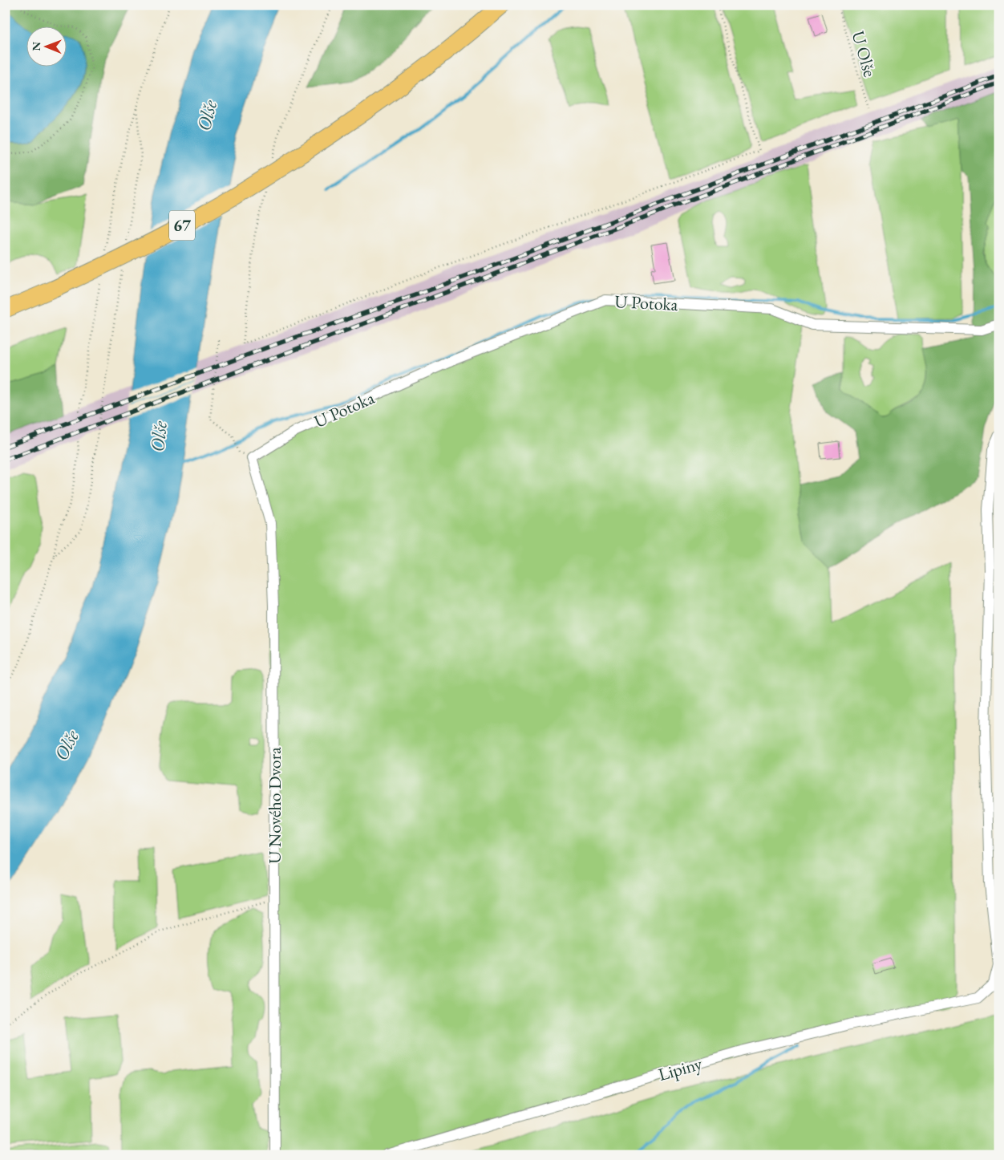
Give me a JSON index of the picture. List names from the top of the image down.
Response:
{
  "streets": {
    "main road": ["67"],
    "street": ["U Potoka", "U Nového Dvora", "Lipiny"],
    "path": ["U Olše"]
  },
  "crossings": [
    ["U Potoka", "U Nového Dvora"]
  ],
  "water": ["Olše"],
  "north": "left"
}
